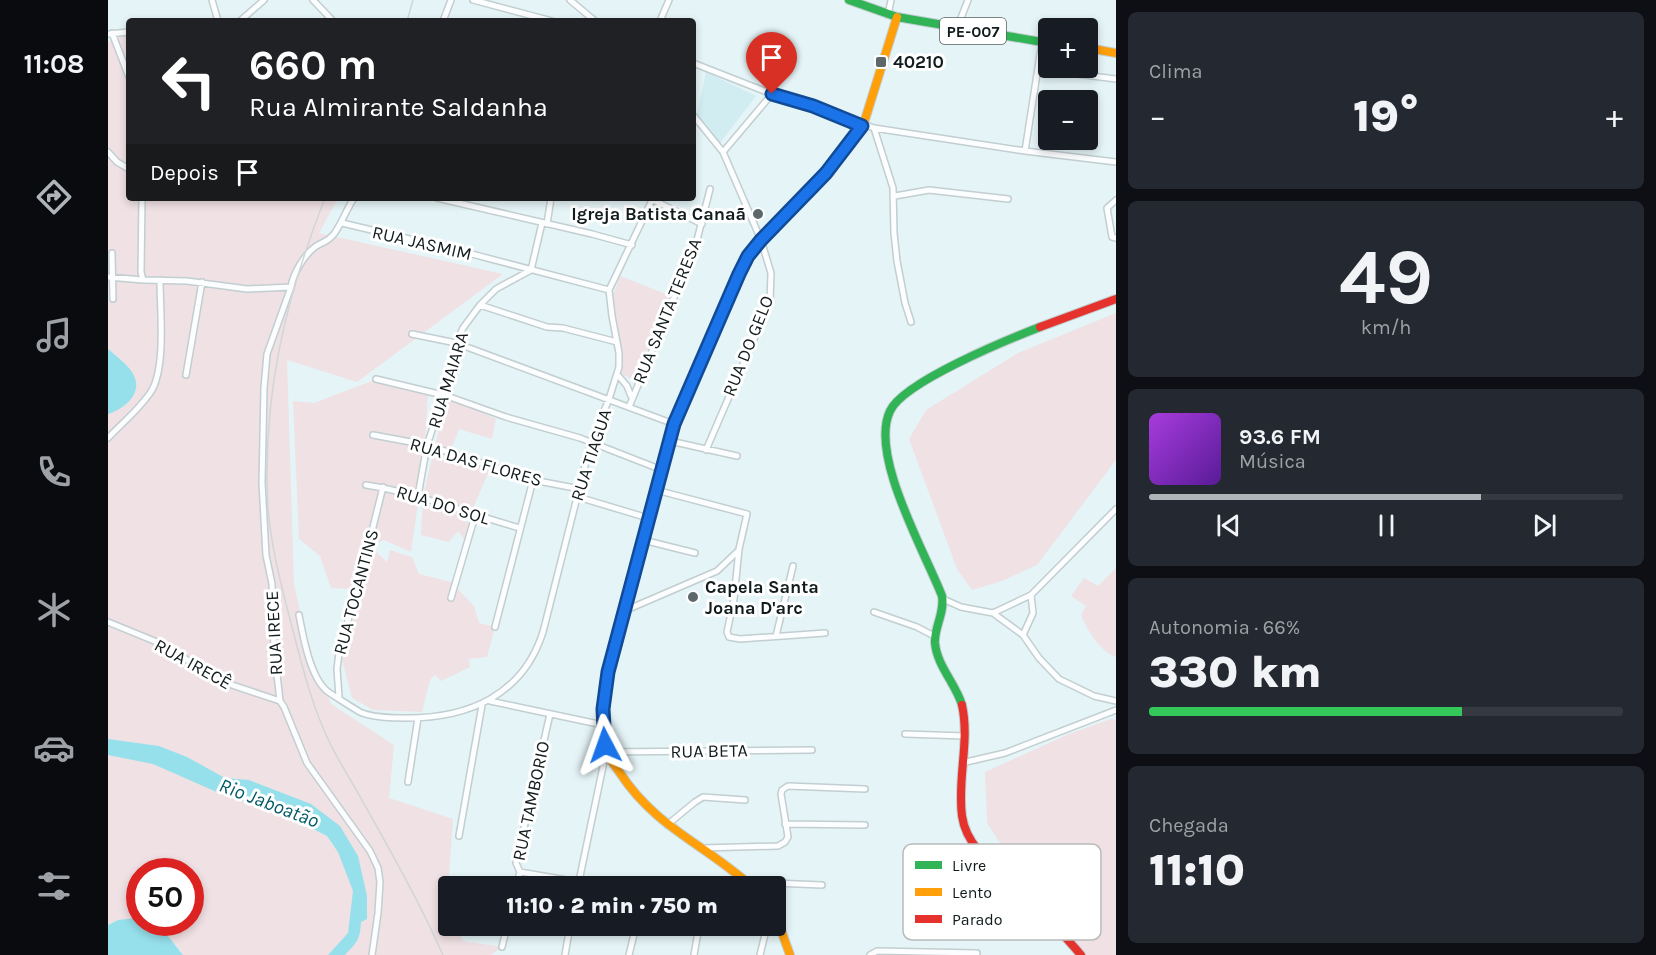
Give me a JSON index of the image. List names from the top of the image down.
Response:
{
  "streets": {
    "main road": ["PE-007"],
    "street": [
      "RUA JASMIM",
      "RUA SANTA TERESA",
      "RUA DO GELO",
      "RUA MAIARA",
      "RUA TIAGUA",
      "RUA DAS FLORES",
      "RUA DO SOL",
      "RUA TOCANTINS",
      "RUA IRECE",
      "RUA IRECÊ",
      "RUA BETA",
      "RUA TAMBORIO"
    ]
  },
  "crossings": [
    ["RUA JASMIM", "RUA MAIARA"],
    ["RUA JASMIM", "RUA TIAGUA"],
    ["RUA JASMIM", "RUA IRECE"],
    ["RUA SANTA TERESA", "RUA TIAGUA"],
    ["RUA MAIARA", "RUA DAS FLORES"],
    ["RUA MAIARA", "RUA DO SOL"],
    ["RUA TIAGUA", "RUA DAS FLORES"],
    ["RUA TIAGUA", "RUA TOCANTINS"],
    ["RUA DO SOL", "RUA TOCANTINS"],
    ["RUA IRECE", "RUA IRECÊ"]
  ],
  "water": ["Rio Jaboatão"],
  "places": {
    "transit": ["40210"],
    "other": ["Igreja Batista Canaã", "Capela Santa Joana D'arc"]
  },
  "legend": ["Livre", "Lento", "Parado"],
  "page": {
    "tabs": "11:08",
    "tile": [
      "Clima",
      ["49", "km/h"],
      ["Autonomia · 66%", "330 km"],
      ["Chegada", "11:10"]
    ],
    "map_buttons": ["+", "−"],
    "turn": ["660 m", "Rua Almirante Saldanha"],
    "heat": ["−", "19°", "+"],
    "then": "Depois",
    "song": ["93.6 FM", "Música"],
    "limit": "50",
    "trip": "11:10 · 2 min · 750 m"
  }
}
